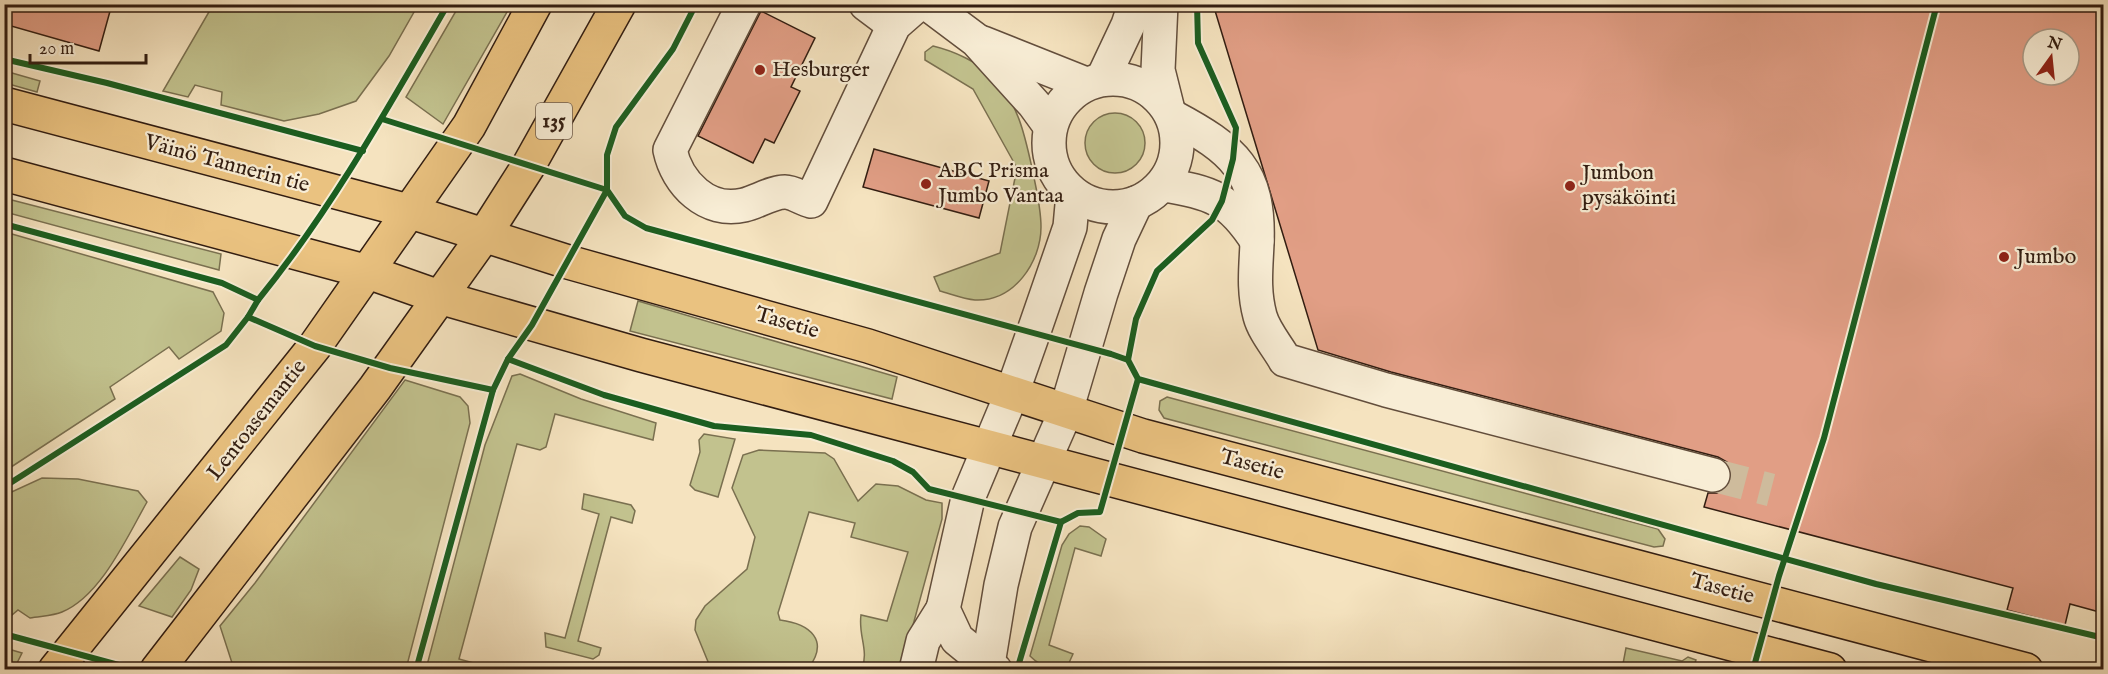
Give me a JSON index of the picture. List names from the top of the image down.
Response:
{
  "streets": {
    "main road": [
      "135",
      "Väinö Tannerin tie",
      "Tasetie",
      "Lentoasemantie"
    ]
  },
  "crossings": [
    ["135", "Väinö Tannerin tie"],
    ["135", "Tasetie"],
    ["Väinö Tannerin tie", "Tasetie"],
    ["Väinö Tannerin tie", "Lentoasemantie"]
  ],
  "places": [
    "Hesburger",
    "ABC Prisma Jumbo Vantaa",
    "Jumbon pysäköinti",
    "Jumbo"
  ],
  "scale_bar": "20 m",
  "north": "top"
}
